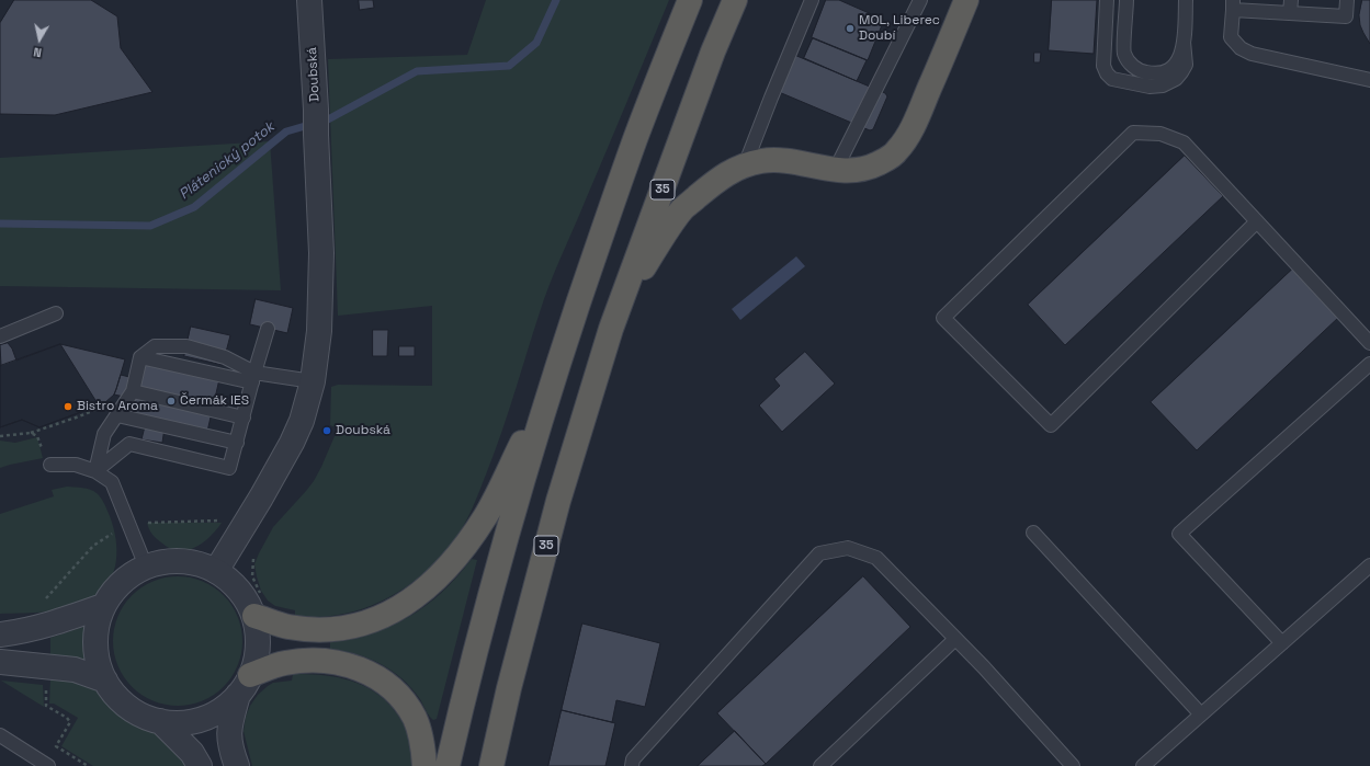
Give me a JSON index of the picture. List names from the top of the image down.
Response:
{
  "streets": {
    "highway": ["35"],
    "street": ["Doubská"]
  },
  "water": ["Plátenický potok"],
  "places": [
    "MOL, Liberec Doubí",
    "Čermák IES",
    "Bistro Aroma",
    "Doubská"
  ],
  "north": "bottom"
}
